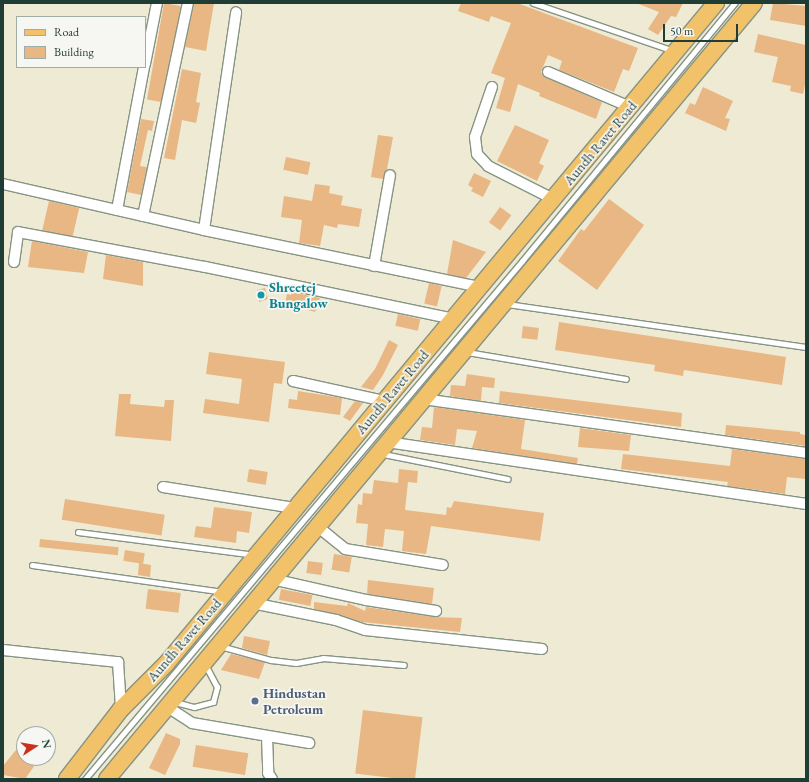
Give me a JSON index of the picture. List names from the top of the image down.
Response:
{
  "streets": {
    "main road": ["Aundh Ravet Road"]
  },
  "places": ["Shreetej Bungalow", "Hindustan Petroleum"],
  "legend": ["Road", "Building"],
  "scale_bar": "50 m",
  "north": "right"
}
